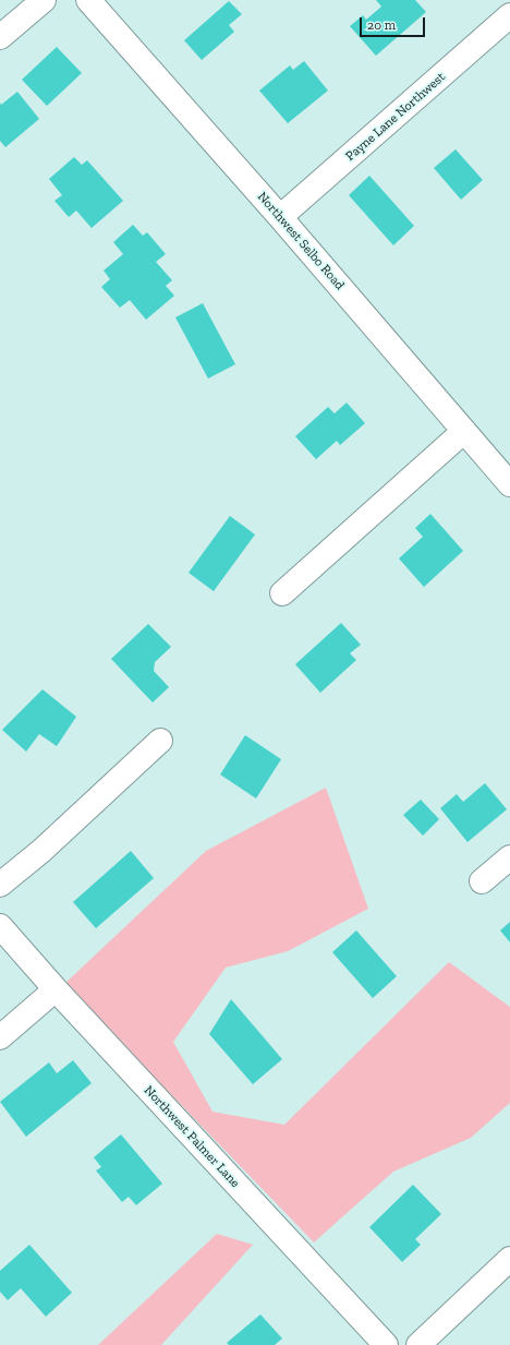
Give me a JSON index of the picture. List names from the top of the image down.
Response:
{
  "streets": {
    "street": ["Payne Lane Northwest", "Northwest Selbo Road", "Northwest Palmer Lane"]
  },
  "crossings": [
    ["Payne Lane Northwest", "Northwest Selbo Road"]
  ],
  "scale_bar": "20 m"
}
